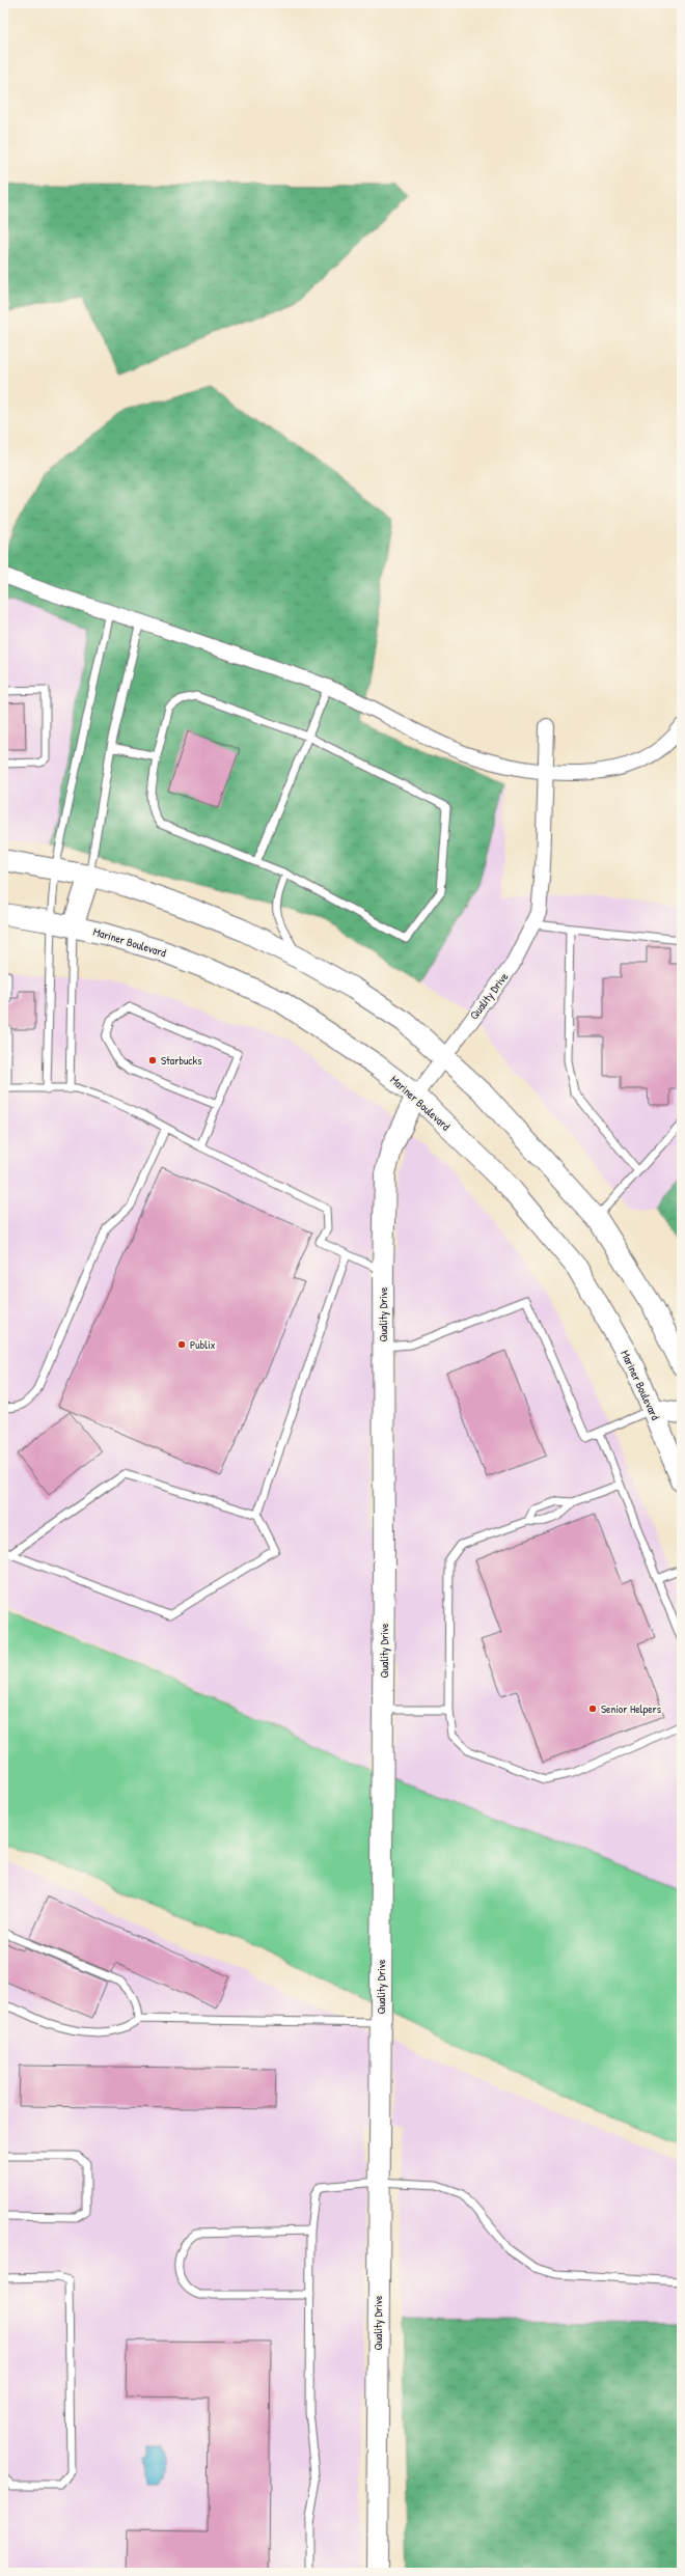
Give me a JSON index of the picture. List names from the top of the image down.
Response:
{
  "streets": {
    "main road": ["Mariner Boulevard", "Quality Drive"]
  },
  "crossings": [
    ["Mariner Boulevard", "Quality Drive"]
  ],
  "places": ["Starbucks", "Publix", "Senior Helpers"]
}
